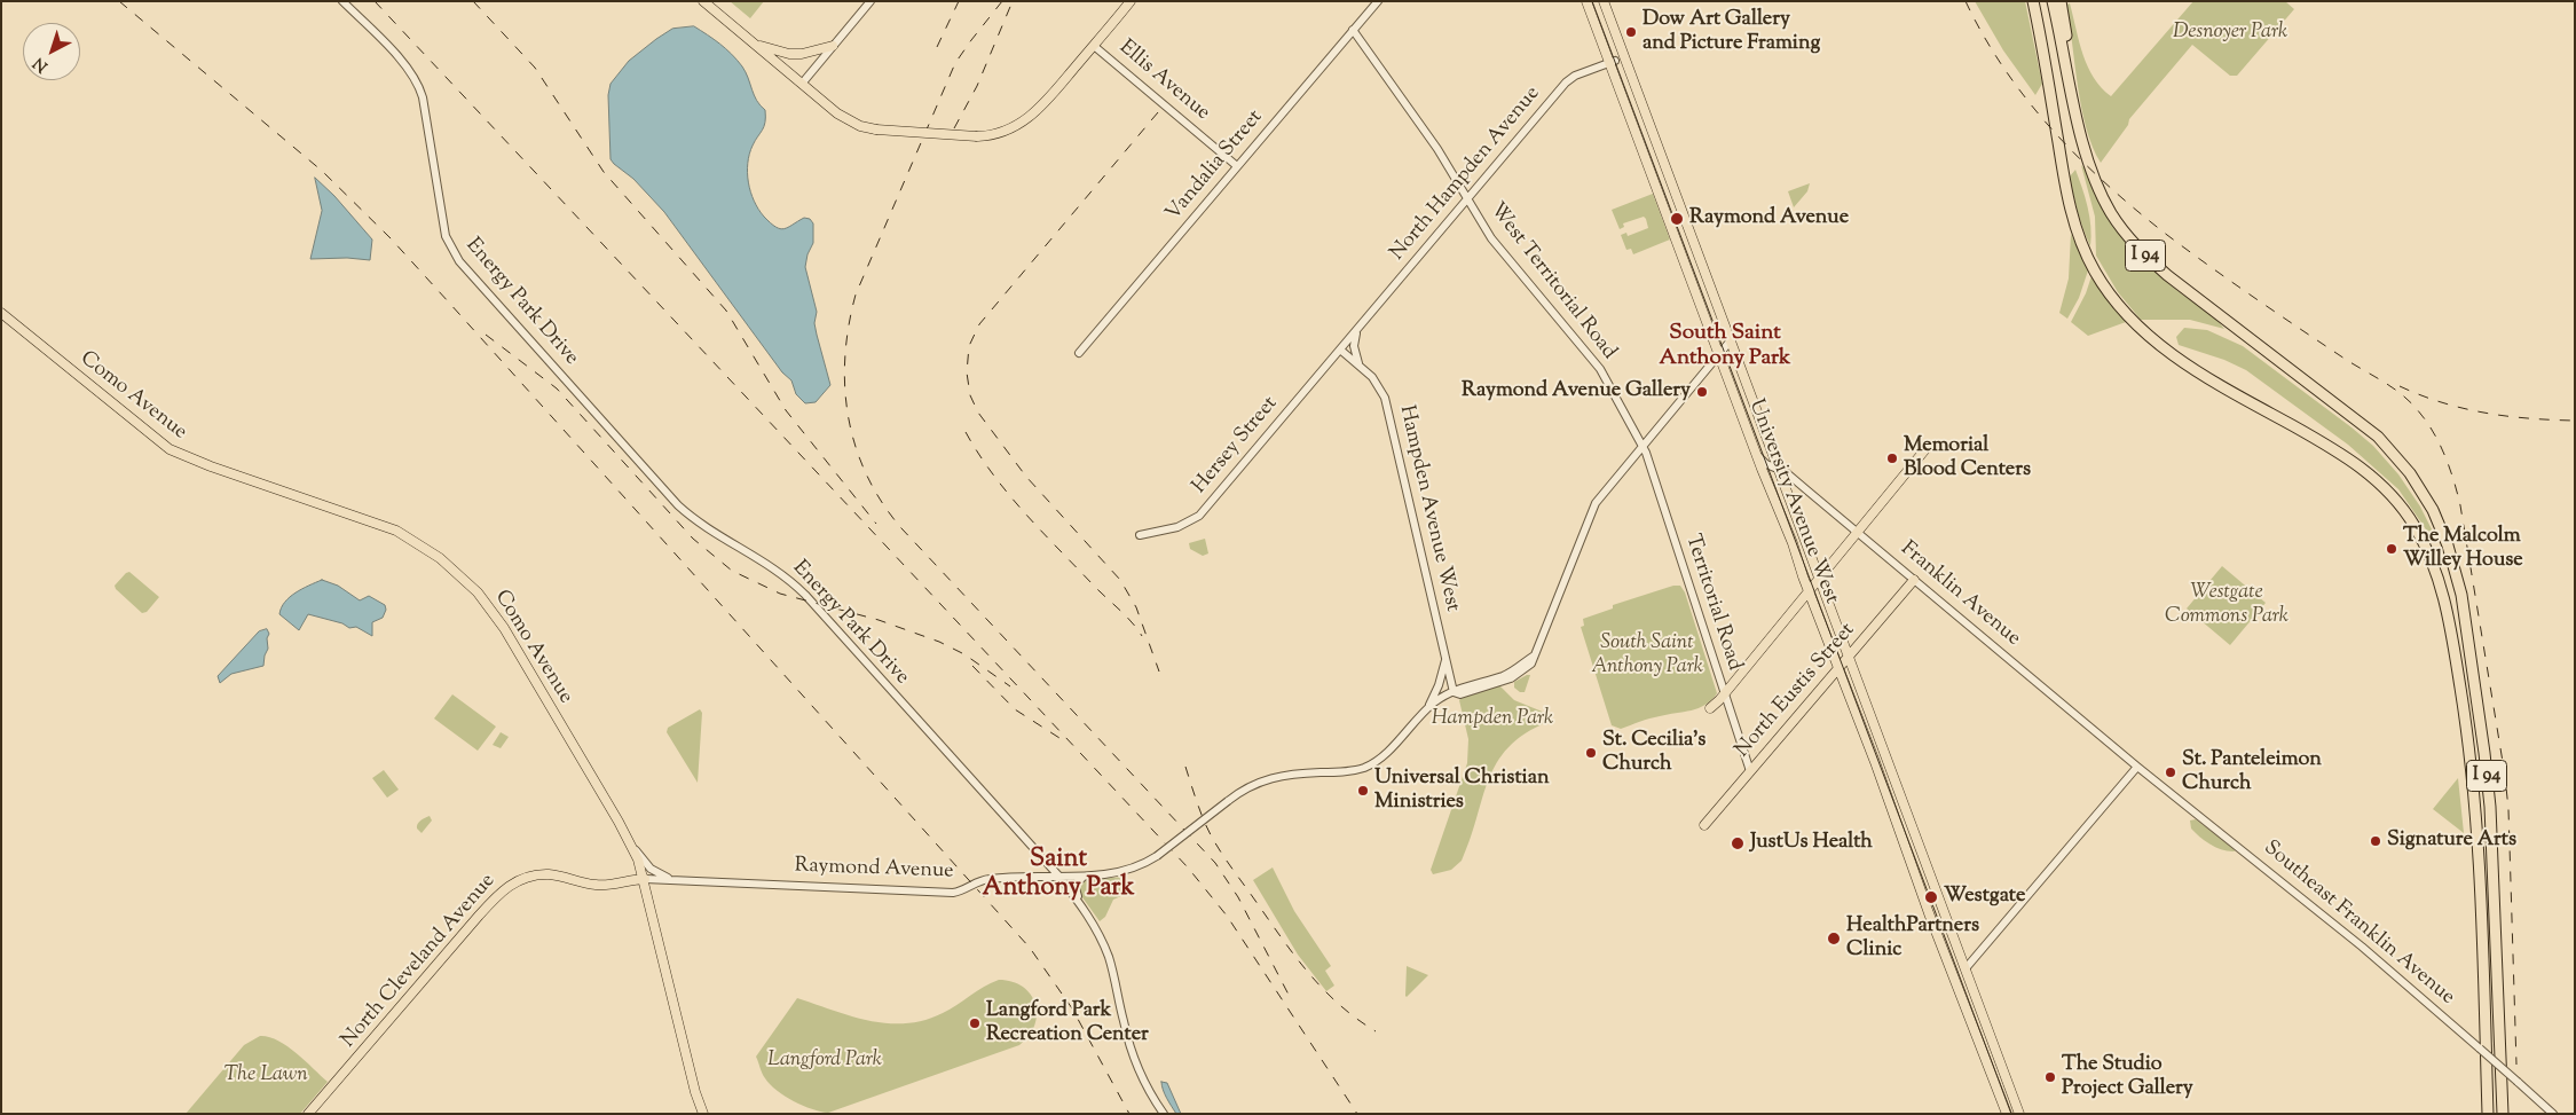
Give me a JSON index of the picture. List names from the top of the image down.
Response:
{
  "streets": {
    "highway": ["I 94"],
    "main road": [
      "Como Avenue",
      "University Avenue West",
      "North Eustis Street",
      "North Cleveland Avenue"
    ],
    "street": [
      "Ellis Avenue",
      "Vandalia Street",
      "North Hampden Avenue",
      "West Territorial Road",
      "Energy Park Drive",
      "Hersey Street",
      "Hampden Avenue West",
      "Franklin Avenue",
      "Territorial Road",
      "Raymond Avenue",
      "Southeast Franklin Avenue"
    ]
  },
  "crossings": [
    ["Ellis Avenue", "Vandalia Street"],
    ["Vandalia Street", "West Territorial Road"],
    ["North Hampden Avenue", "West Territorial Road"],
    ["North Hampden Avenue", "Hersey Street"],
    ["North Hampden Avenue", "University Avenue West"],
    ["North Hampden Avenue", "Hampden Avenue West"],
    ["West Territorial Road", "Territorial Road"],
    ["West Territorial Road", "Raymond Avenue"],
    ["Energy Park Drive", "Raymond Avenue"],
    ["Como Avenue", "Raymond Avenue"],
    ["Como Avenue", "North Cleveland Avenue"],
    ["Hersey Street", "Hampden Avenue West"],
    ["University Avenue West", "Franklin Avenue"],
    ["University Avenue West", "North Eustis Street"],
    ["University Avenue West", "Raymond Avenue"],
    ["Hampden Avenue West", "Raymond Avenue"],
    ["Franklin Avenue", "North Eustis Street"],
    ["Franklin Avenue", "Southeast Franklin Avenue"],
    ["Territorial Road", "North Eustis Street"],
    ["Territorial Road", "Raymond Avenue"],
    ["Raymond Avenue", "North Cleveland Avenue"]
  ],
  "districts": ["South Saint Anthony Park", "Saint Anthony Park"],
  "parks": [
    "Desnoyer Park",
    "Westgate Commons Park",
    "South Saint Anthony Park",
    "Hampden Park",
    "Langford Park",
    "The Lawn"
  ],
  "places": [
    "Dow Art Gallery and Picture Framing",
    "Raymond Avenue",
    "Raymond Avenue Gallery",
    "Memorial Blood Centers",
    "The Malcolm Willey House",
    "St. Cecilia's Church",
    "St. Panteleimon Church",
    "Universal Christian Ministries",
    "Signature Arts",
    "JustUs Health",
    "Westgate",
    "HealthPartners Clinic",
    "Langford Park Recreation Center",
    "The Studio Project Gallery"
  ],
  "north": "bottom left"
}
